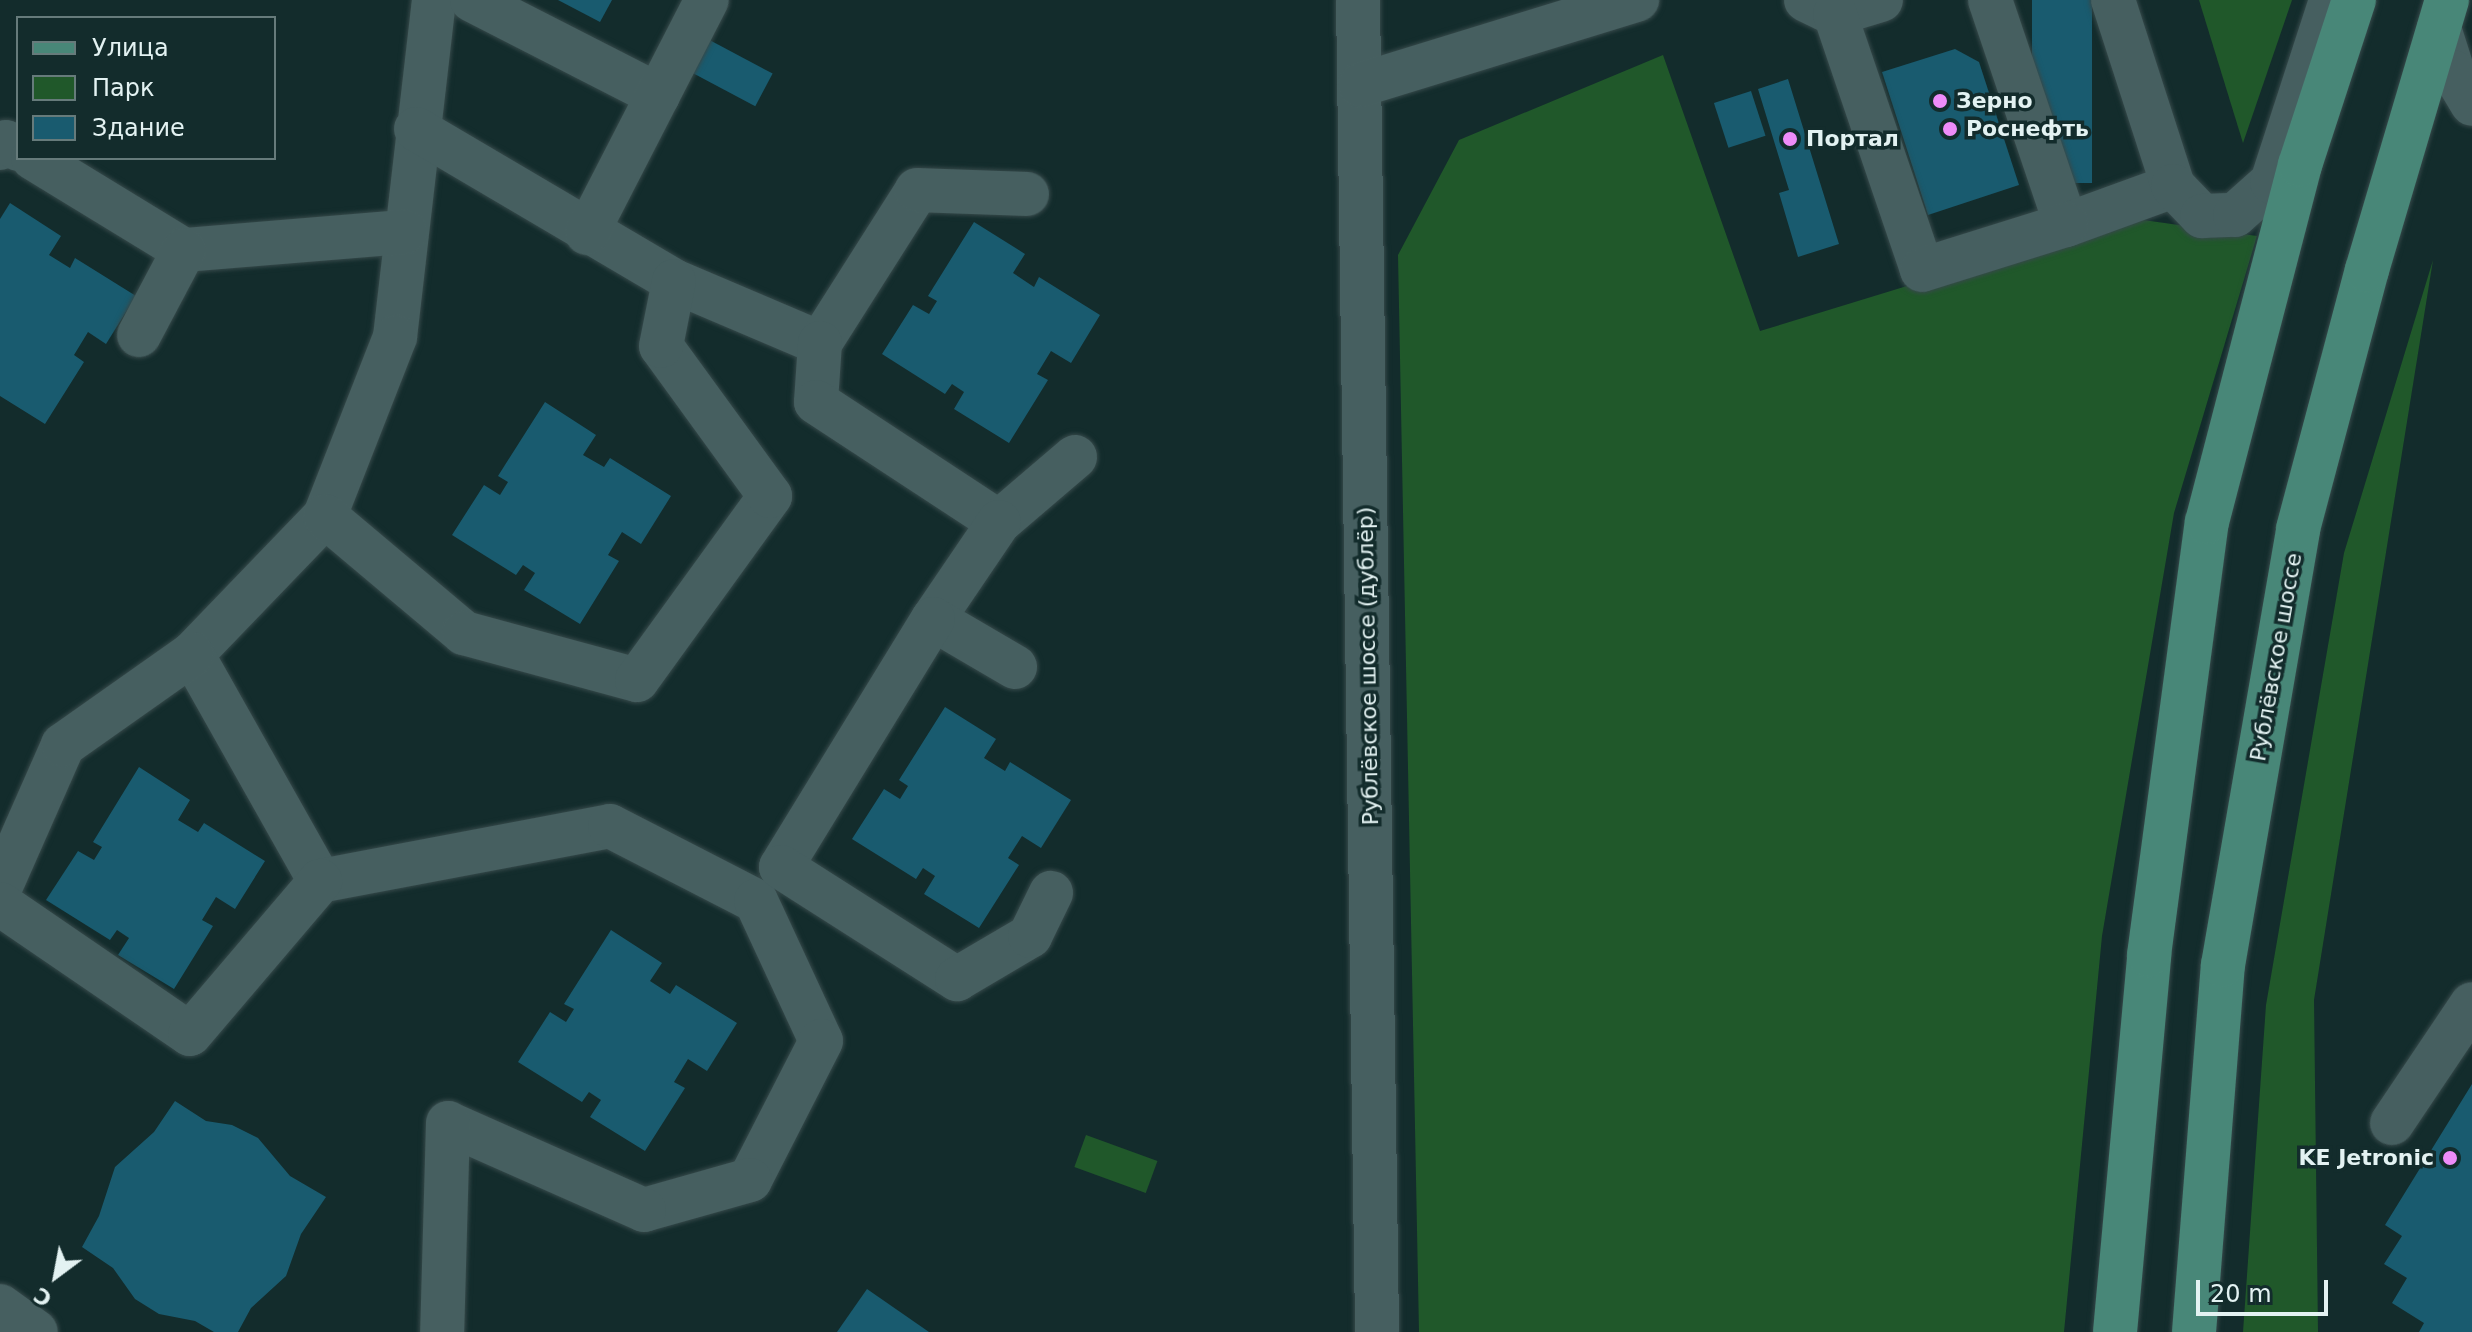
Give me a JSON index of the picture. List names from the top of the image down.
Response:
{
  "streets": {
    "main road": ["Рублёвское шоссе"],
    "street": ["Рублёвское шоссе (дублёр)"]
  },
  "places": [
    "Зерно",
    "Роснефть",
    "Портал",
    "KE Jetronic"
  ],
  "legend": ["Улица", "Парк", "Здание"],
  "scale_bar": "20 m",
  "north": "bottom left"
}
